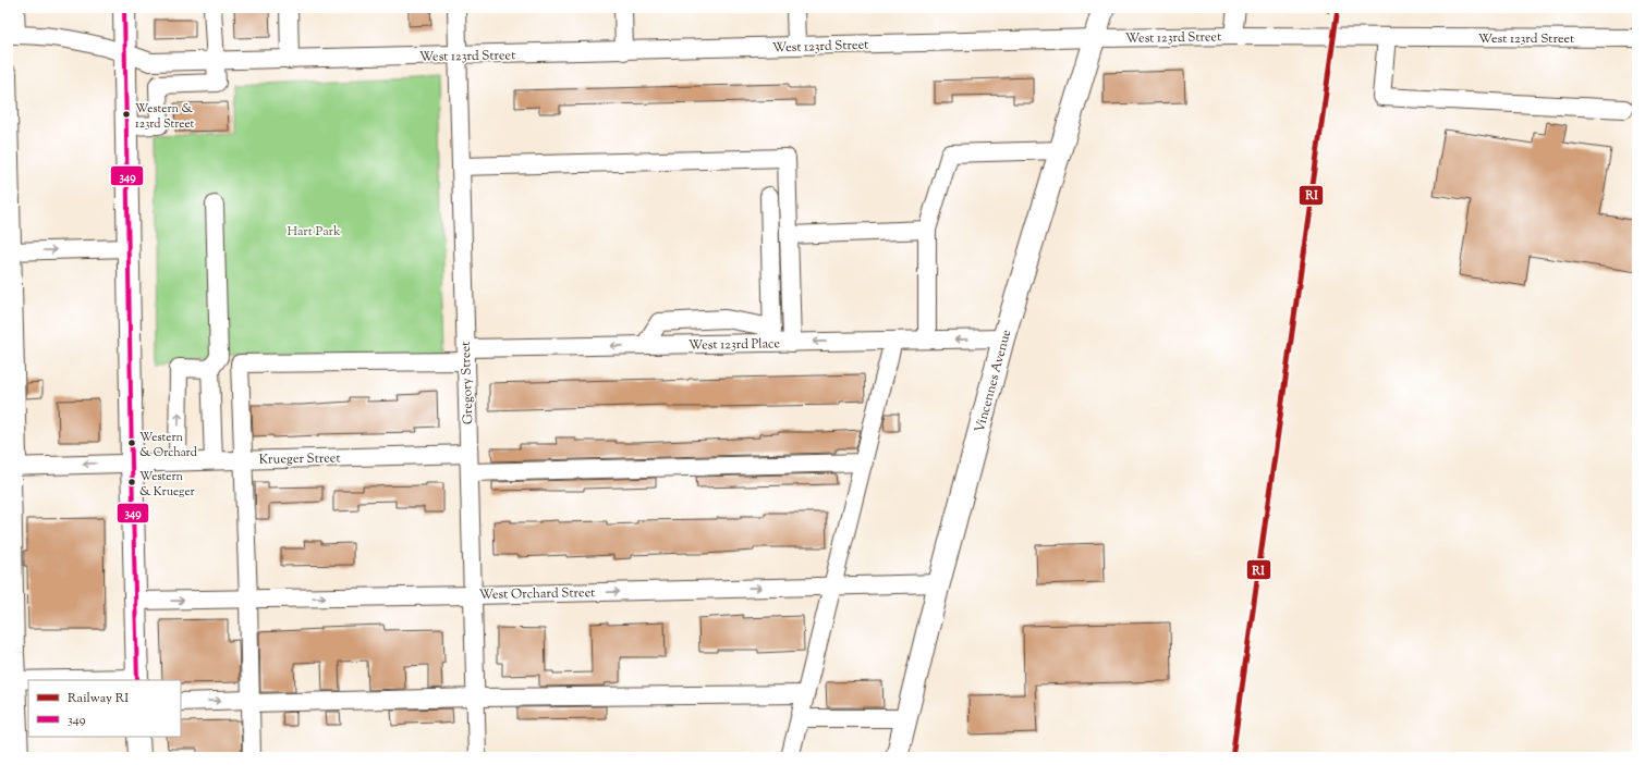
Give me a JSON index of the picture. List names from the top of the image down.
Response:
{
  "streets": {
    "main road": ["Vincennes Avenue"],
    "street": [
      "West 123rd Street",
      "West 123rd Place",
      "Gregory Street",
      "Krueger Street",
      "West Orchard Street"
    ]
  },
  "crossings": [
    ["West 123rd Street", "Vincennes Avenue"],
    ["West 123rd Street", "Gregory Street"],
    ["West 123rd Place", "Vincennes Avenue"],
    ["West 123rd Place", "Gregory Street"],
    ["West 123rd Place", "Krueger Street"],
    ["Vincennes Avenue", "West Orchard Street"],
    ["Gregory Street", "Krueger Street"],
    ["Gregory Street", "West Orchard Street"]
  ],
  "parks": ["Hart Park"],
  "places": ["Western & 123rd Street", "Western & Orchard", "Western & Krueger"],
  "lines": ["rail line RI", "transit line 349"],
  "legend": ["Railway RI", "349"]
}
